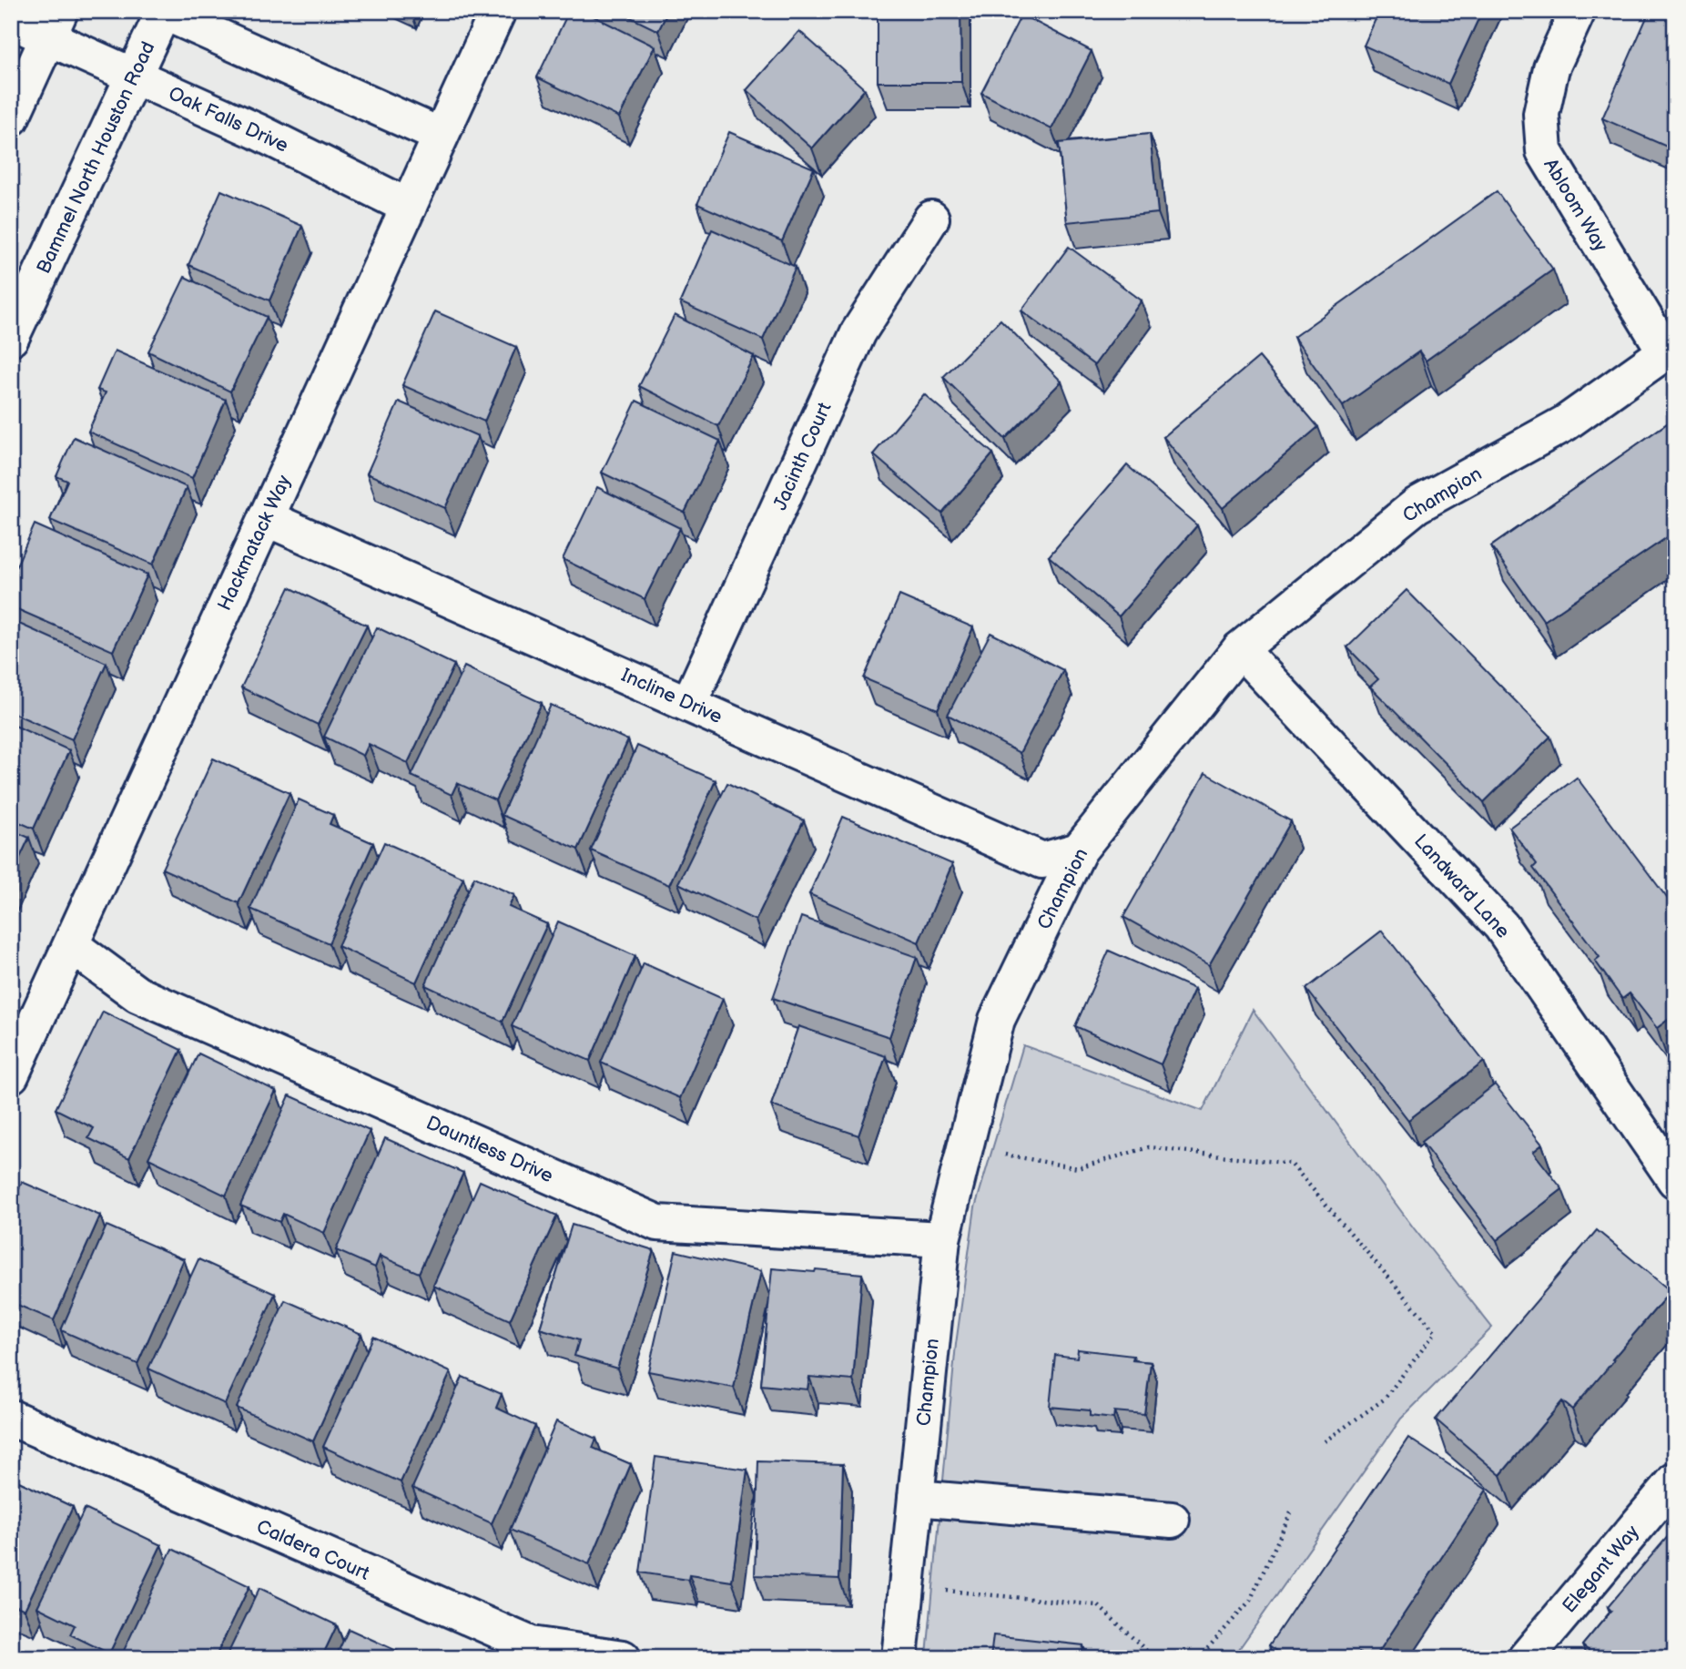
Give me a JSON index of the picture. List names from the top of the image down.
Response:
{
  "streets": {
    "street": [
      "Oak Falls Drive",
      "Bammel North Houston Road",
      "Abloom Way",
      "Jacinth Court",
      "Champion",
      "Hackmatack Way",
      "Incline Drive",
      "Landward Lane",
      "Dauntless Drive",
      "Caldera Court",
      "Elegant Way"
    ]
  },
  "crossings": [
    ["Oak Falls Drive", "Bammel North Houston Road"],
    ["Oak Falls Drive", "Hackmatack Way"],
    ["Abloom Way", "Champion"],
    ["Jacinth Court", "Incline Drive"],
    ["Champion", "Incline Drive"],
    ["Champion", "Landward Lane"],
    ["Champion", "Dauntless Drive"],
    ["Hackmatack Way", "Incline Drive"],
    ["Hackmatack Way", "Dauntless Drive"]
  ]
}
